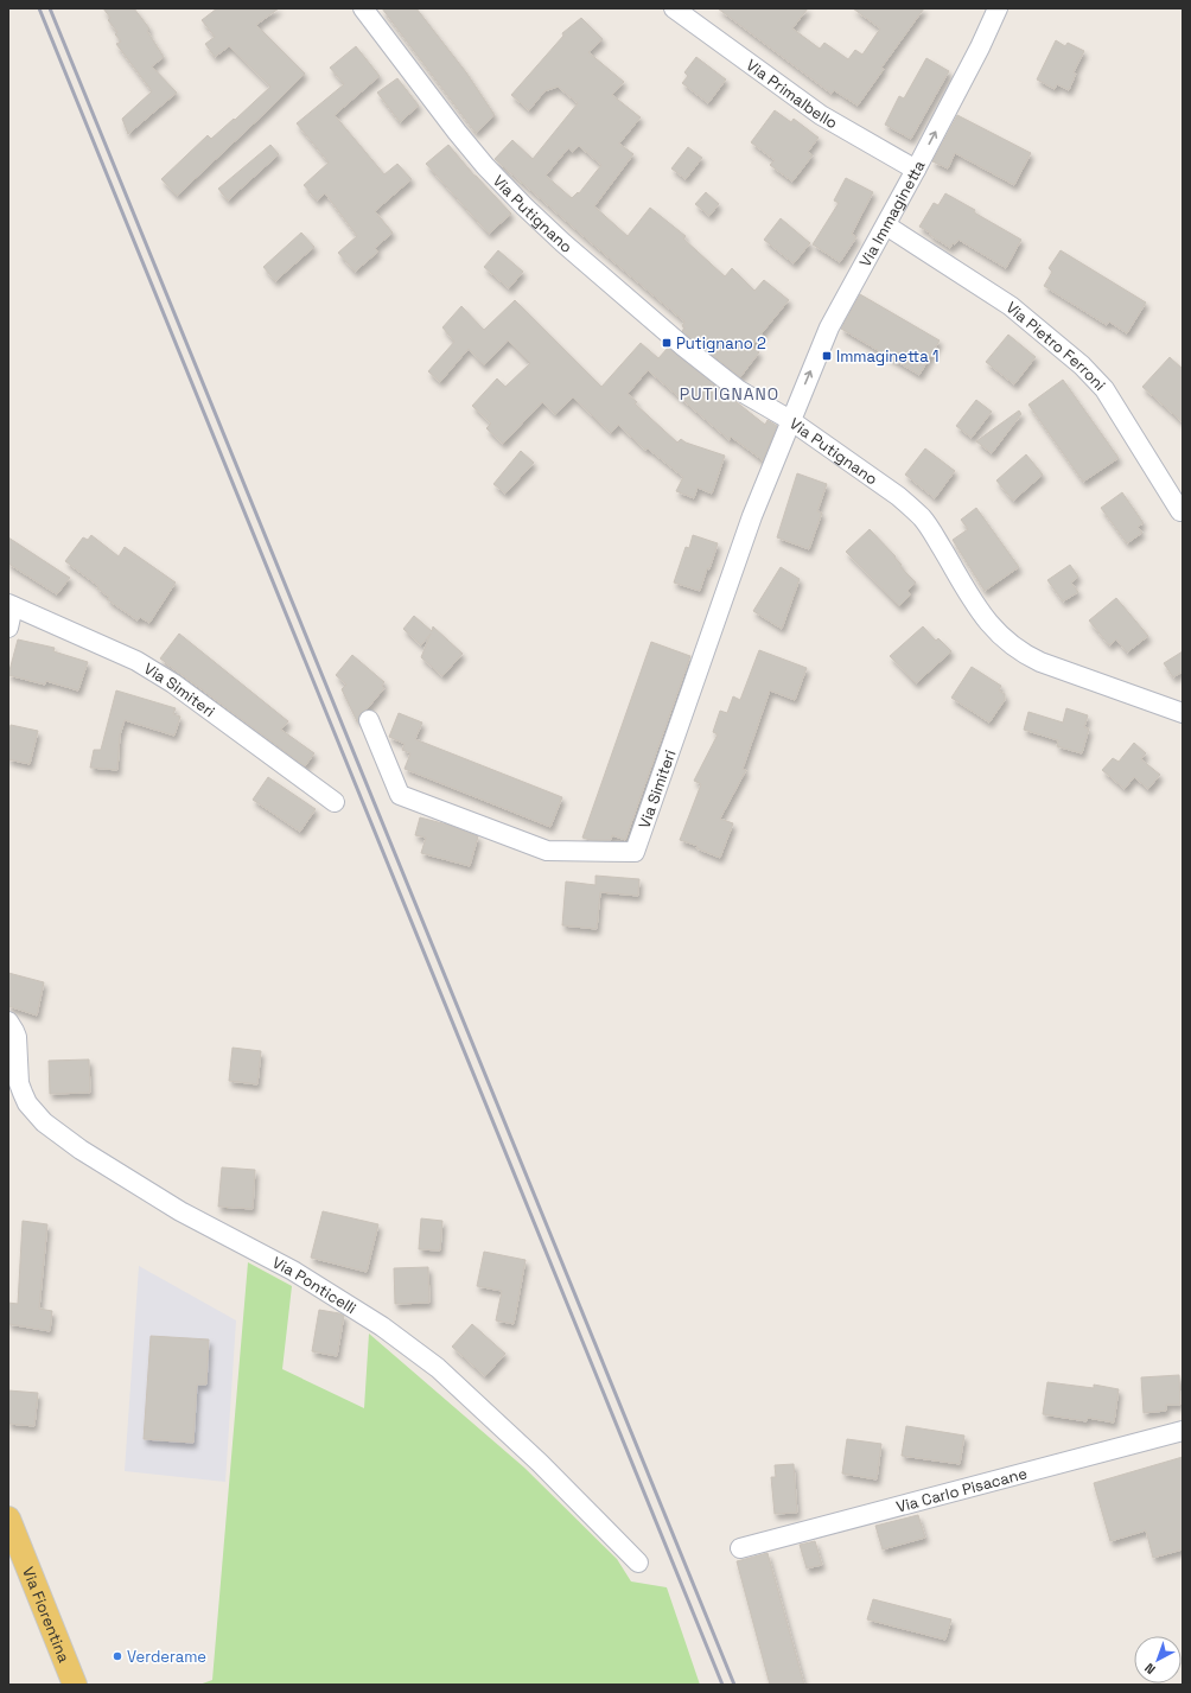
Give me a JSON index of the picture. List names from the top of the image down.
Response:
{
  "streets": {
    "main road": ["Via Fiorentina"],
    "street": [
      "Via Primalbello",
      "Via Putignano",
      "Via Immaginetta",
      "Via Pietro Ferroni",
      "Via Simiteri",
      "Via Ponticelli",
      "Via Carlo Pisacane"
    ]
  },
  "crossings": [
    ["Via Primalbello", "Via Immaginetta"],
    ["Via Putignano", "Via Immaginetta"],
    ["Via Putignano", "Via Simiteri"],
    ["Via Immaginetta", "Via Pietro Ferroni"],
    ["Via Immaginetta", "Via Simiteri"]
  ],
  "one_way": ["Via Immaginetta"],
  "districts": ["PUTIGNANO"],
  "places": {
    "transit": ["Putignano 2", "Immaginetta 1"],
    "other": ["Verderame"]
  },
  "north": "bottom left"
}
